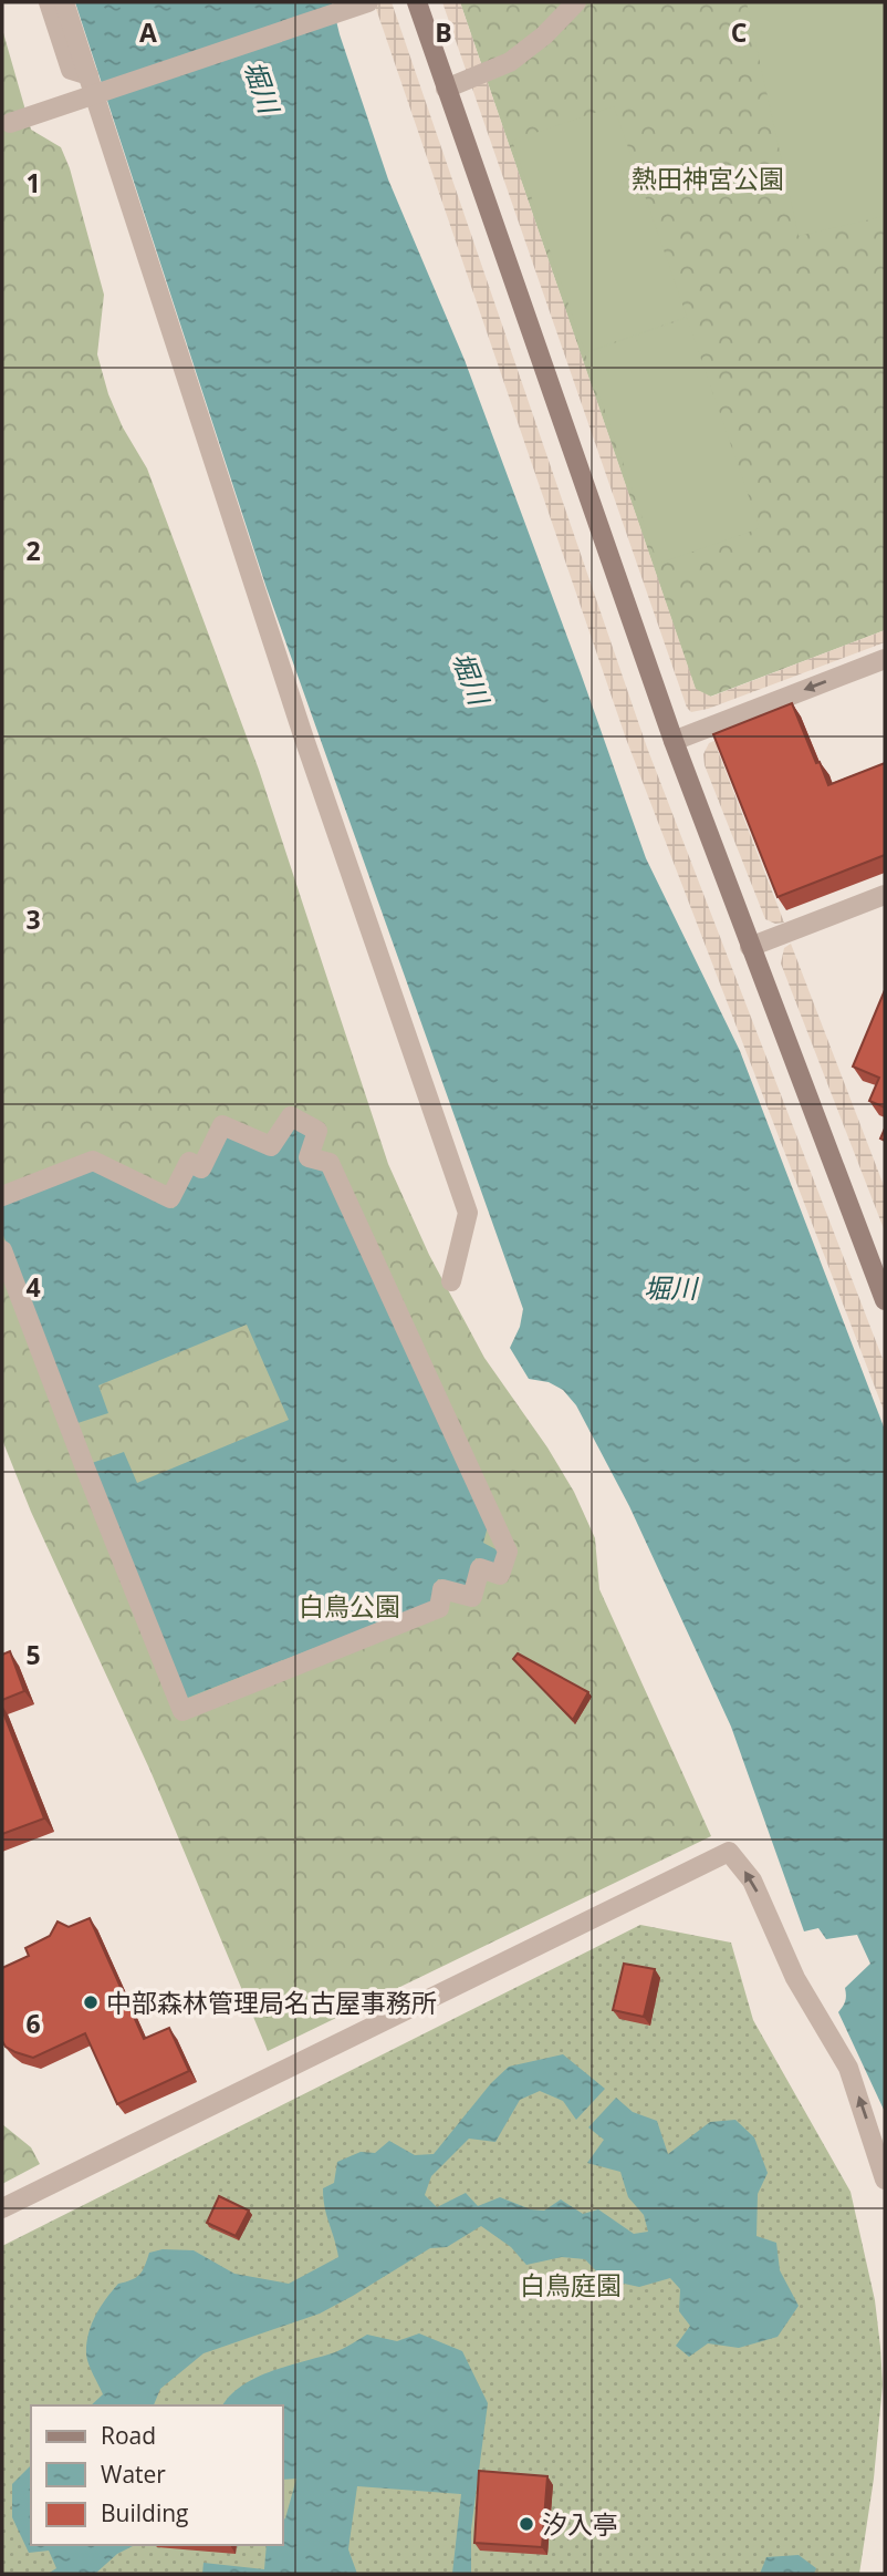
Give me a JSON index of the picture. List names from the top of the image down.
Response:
{
  "water": ["堀川"],
  "parks": ["熱田神宮公園", "白鳥公園", "白鳥庭園"],
  "places": ["中部森林管理局名古屋事務所", "汐入亭"],
  "legend": ["Road", "Water", "Building"],
  "grid": {
    "columns": ["A", "B", "C"],
    "rows": [
      "1",
      "2",
      "3",
      "4",
      "5",
      "6"
    ]
  }
}
